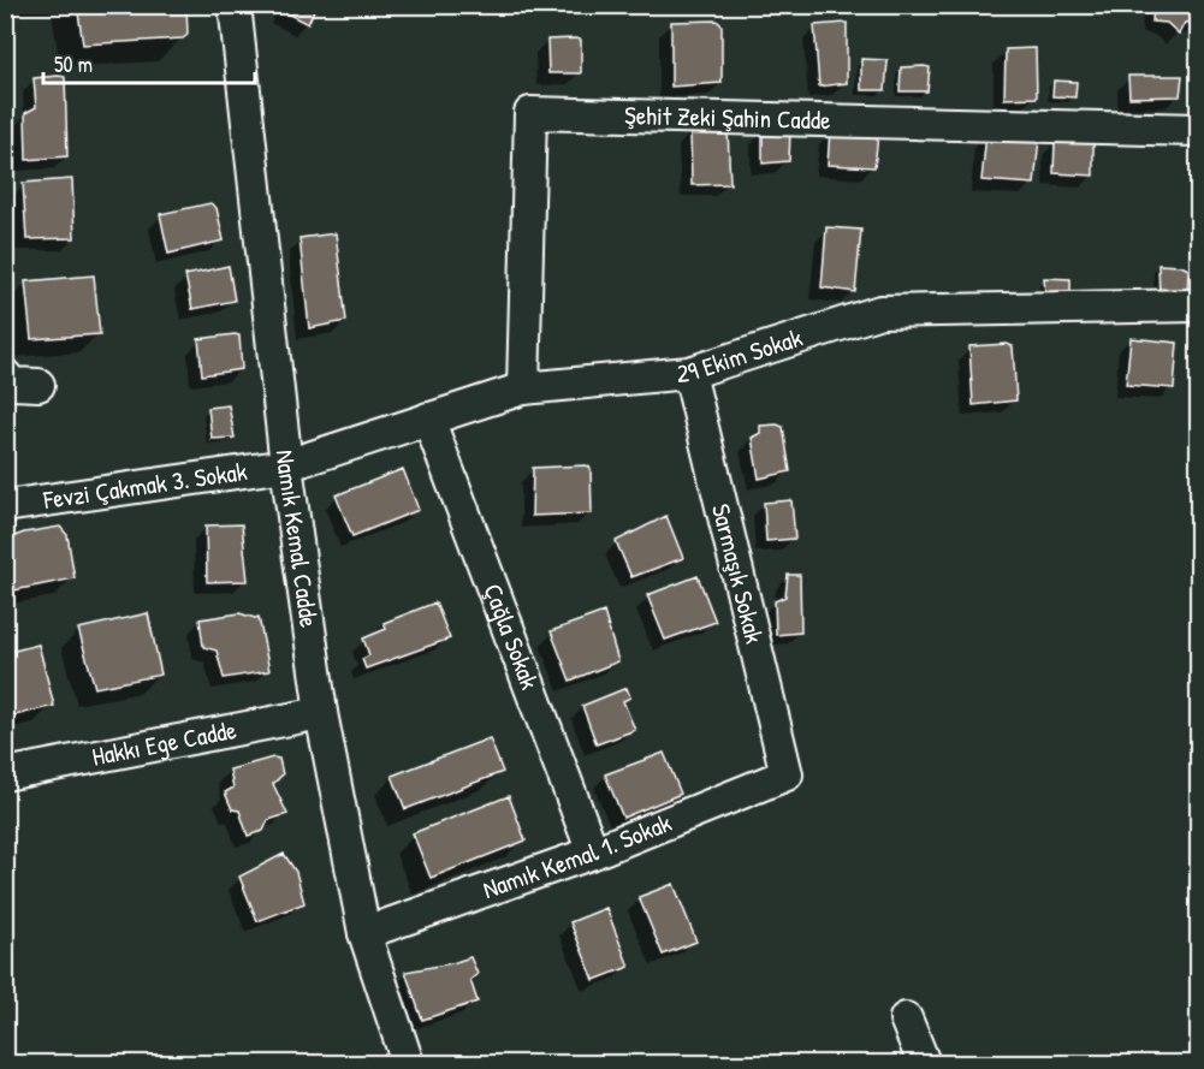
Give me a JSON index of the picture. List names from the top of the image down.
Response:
{
  "streets": {
    "street": [
      "Şehit Zeki Şahin Cadde",
      "29 Ekim Sokak",
      "Fevzi Çakmak 3. Sokak",
      "Namık Kemal Cadde",
      "Sarmaşık Sokak",
      "Çağla Sokak",
      "Hakkı Ege Cadde",
      "Namık Kemal 1. Sokak"
    ]
  },
  "crossings": [
    ["Şehit Zeki Şahin Cadde", "29 Ekim Sokak"],
    ["29 Ekim Sokak", "Fevzi Çakmak 3. Sokak"],
    ["29 Ekim Sokak", "Namık Kemal Cadde"],
    ["29 Ekim Sokak", "Sarmaşık Sokak"],
    ["29 Ekim Sokak", "Çağla Sokak"],
    ["Fevzi Çakmak 3. Sokak", "Namık Kemal Cadde"],
    ["Namık Kemal Cadde", "Hakkı Ege Cadde"],
    ["Namık Kemal Cadde", "Namık Kemal 1. Sokak"],
    ["Sarmaşık Sokak", "Namık Kemal 1. Sokak"],
    ["Çağla Sokak", "Namık Kemal 1. Sokak"]
  ],
  "scale_bar": "50 m"
}
